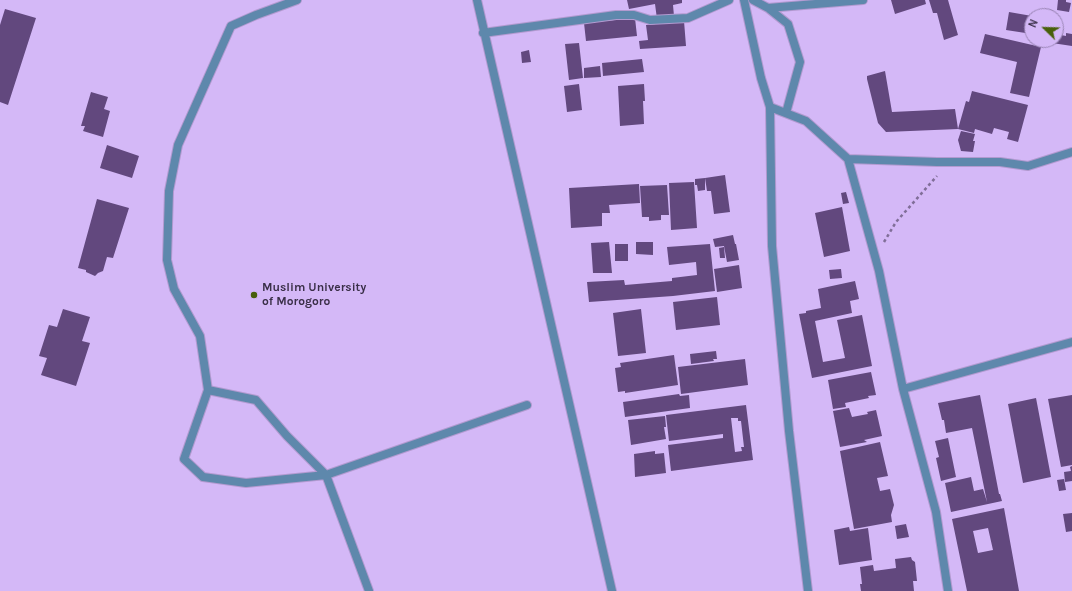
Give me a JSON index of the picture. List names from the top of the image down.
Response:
{
  "places": ["Muslim University of Morogoro"],
  "north": "top left"
}
